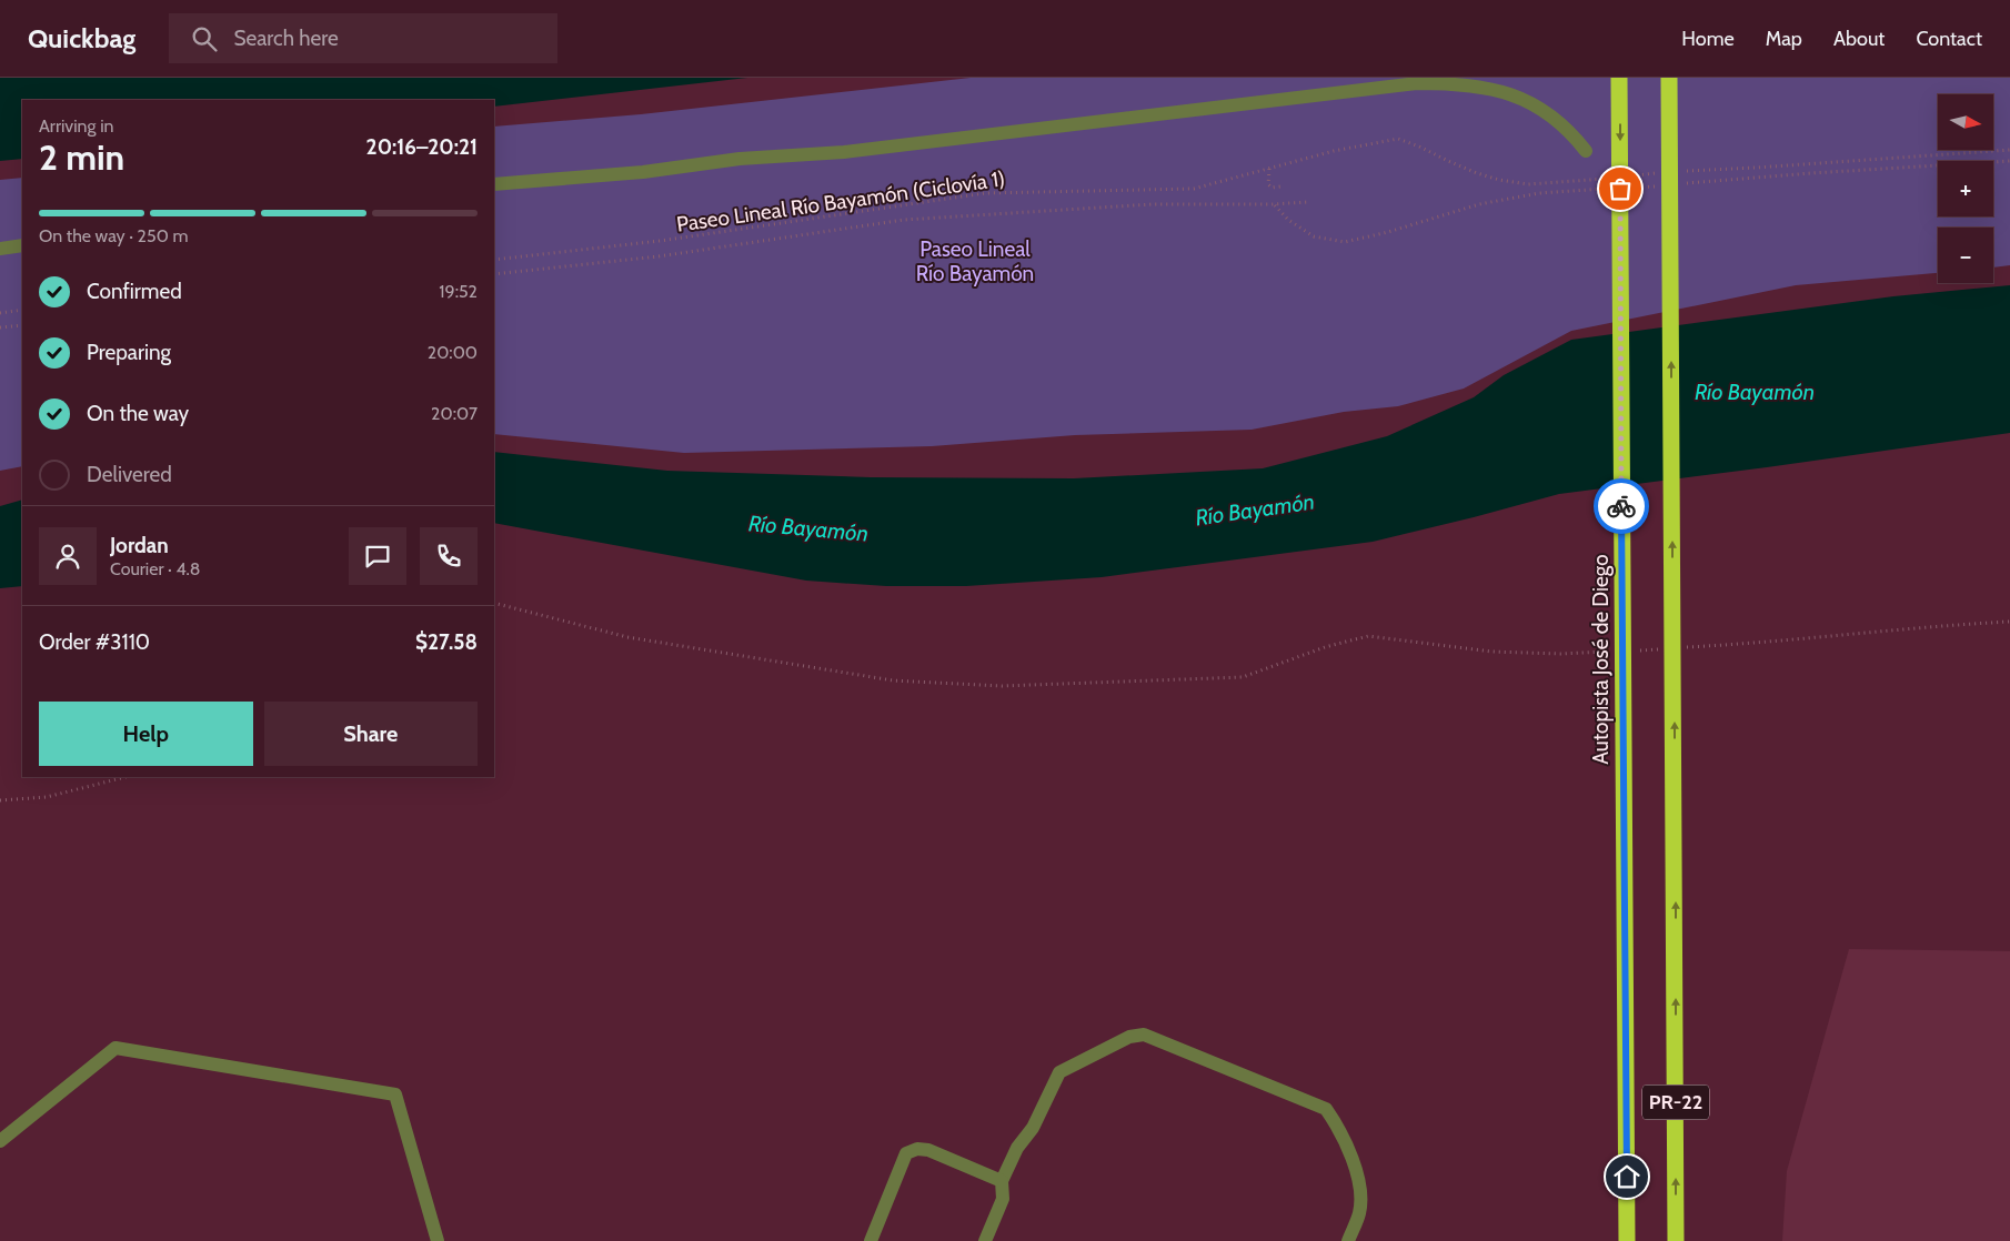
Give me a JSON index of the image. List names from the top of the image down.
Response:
{
  "streets": {
    "highway": ["Autopista José de Diego", "PR-22"],
    "path": ["Paseo Lineal Río Bayamón (Ciclovía 1)"]
  },
  "water": ["Río Bayamón"],
  "parks": ["Paseo Lineal Río Bayamón"],
  "north": "right",
  "page": {
    "header": "Quickbag",
    "search": "Search here",
    "nav": [
      "Home",
      "Map",
      "About",
      "Contact"
    ],
    "map_buttons": ["+", "−"],
    "heading": ["2 min", "Arriving in", "20:16–20:21"],
    "panel": [
      "Jordan",
      "Courier · 4.8",
      "Order #3110",
      "$27.58"
    ],
    "bar": "On the way · 250 m",
    "list": [
      ["Confirmed", "19:52"],
      ["Preparing", "20:00"],
      ["On the way", "20:07"],
      "Delivered"
    ],
    "buttons": ["Help", "Share"]
  }
}
